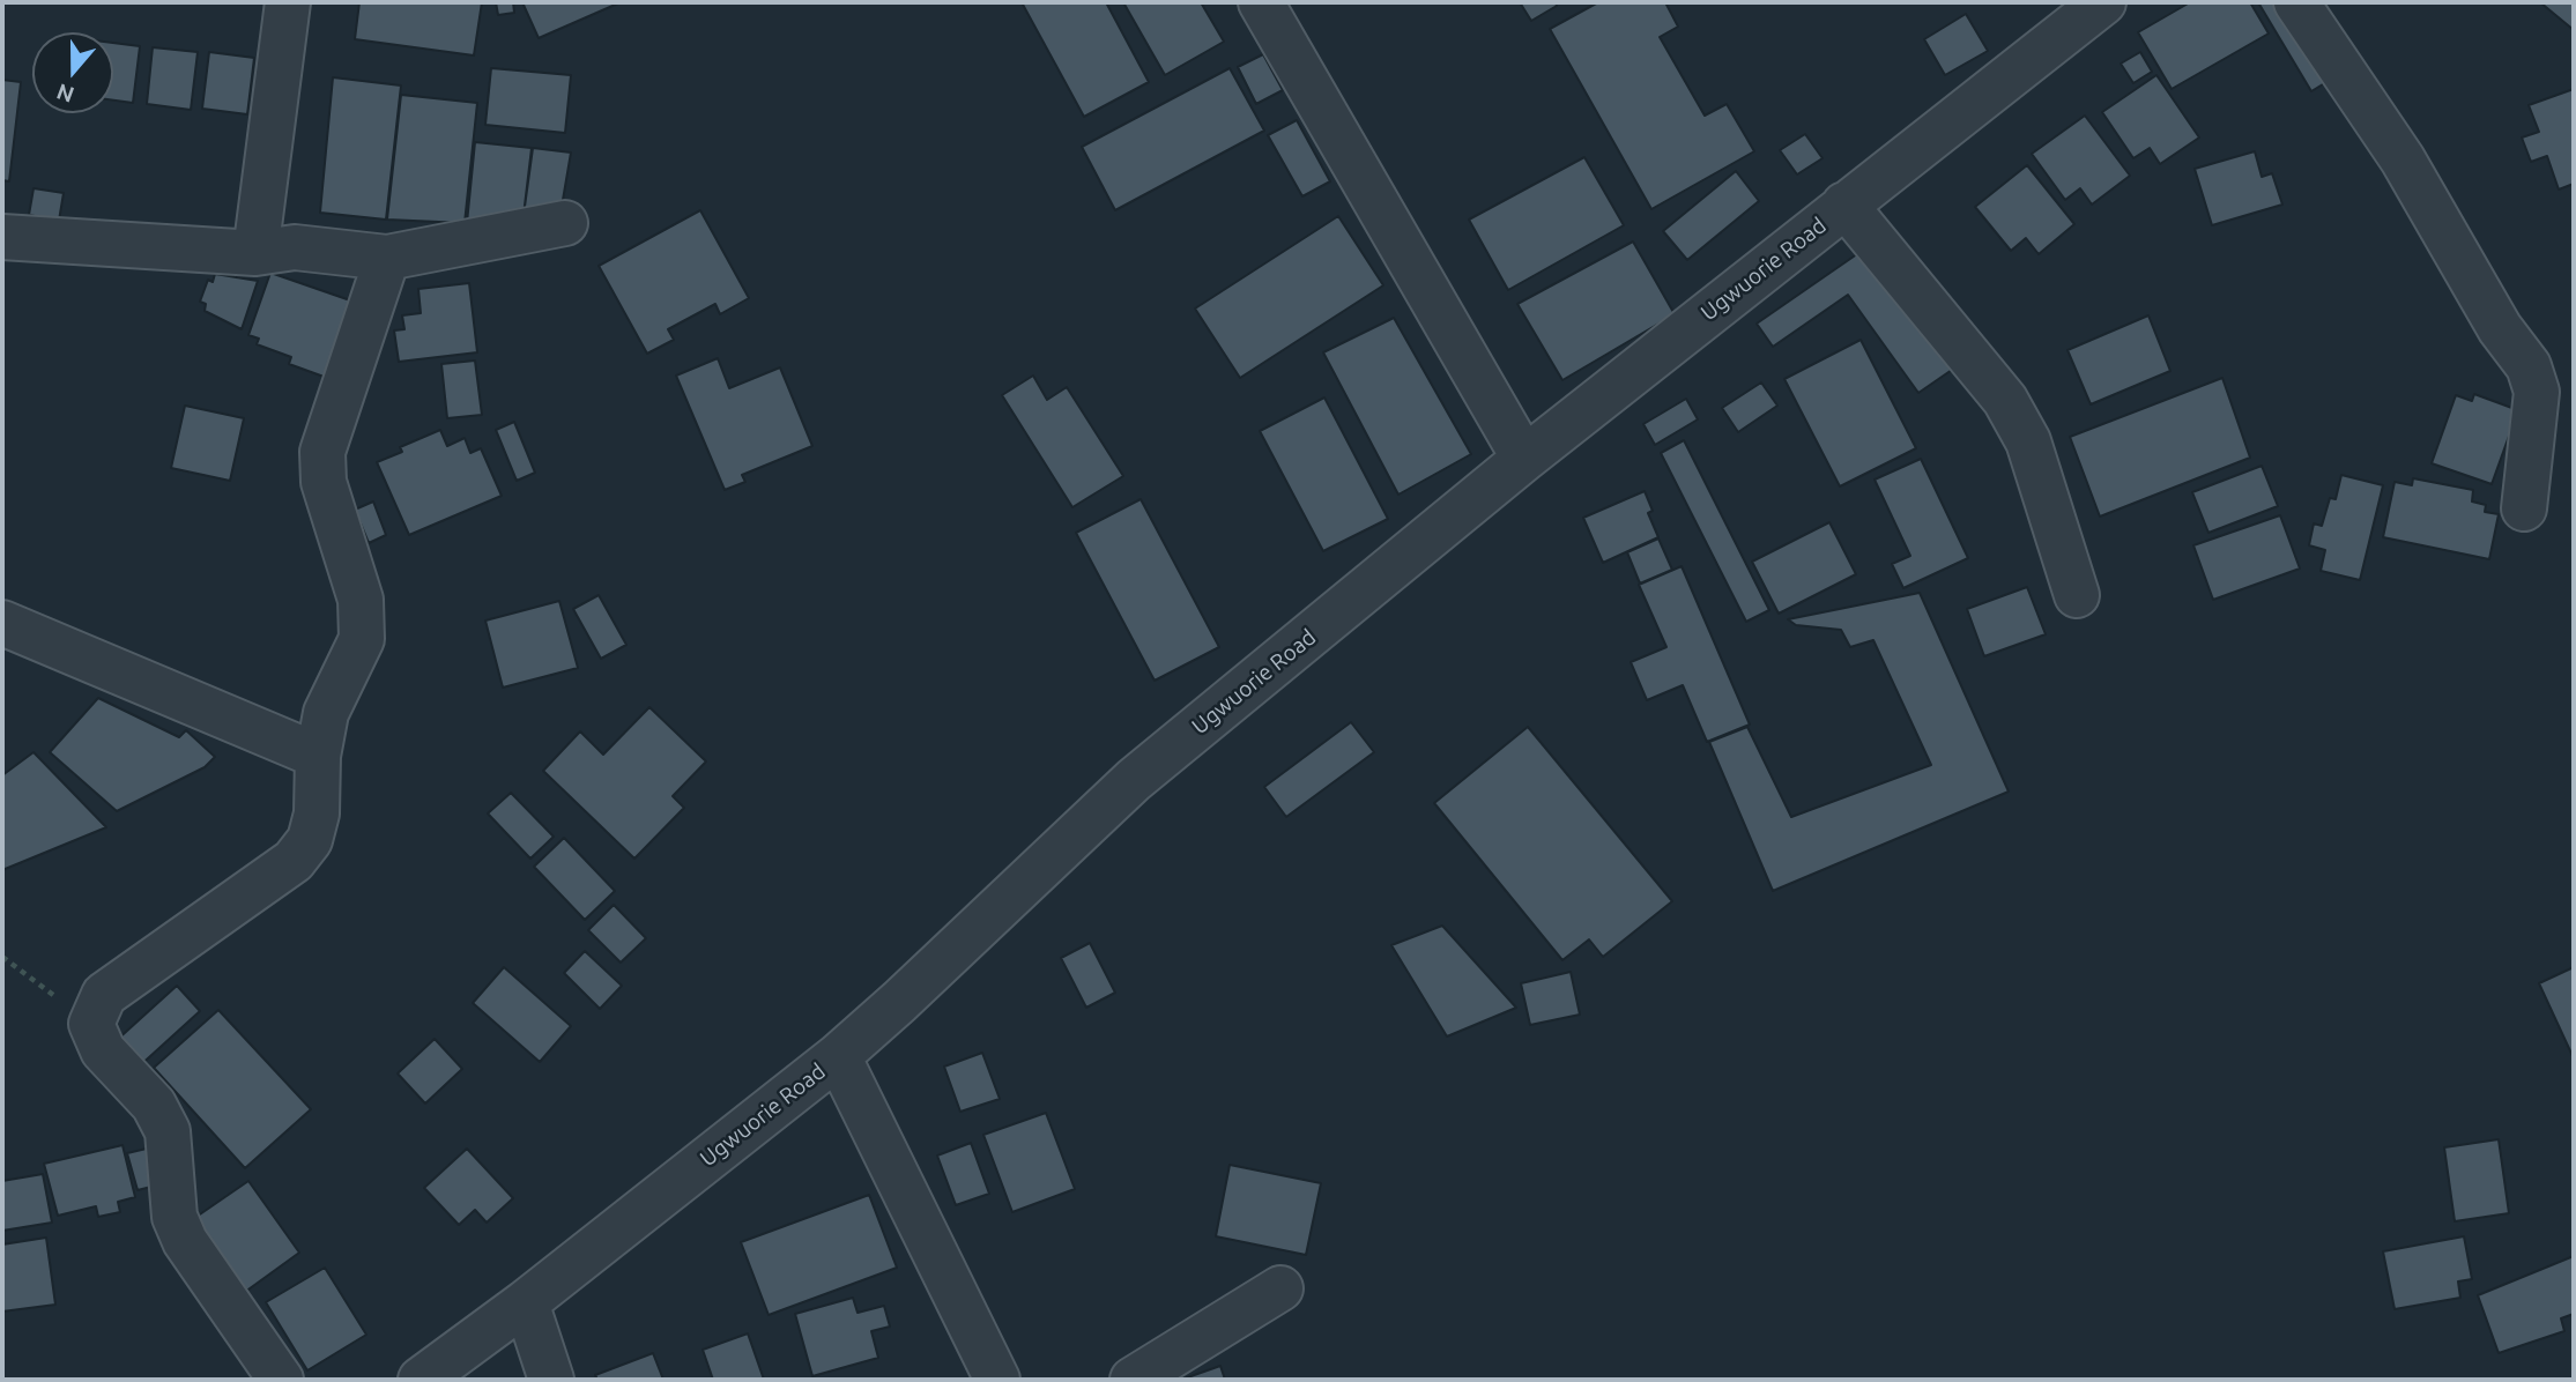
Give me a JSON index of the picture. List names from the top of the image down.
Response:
{
  "streets": {
    "street": ["Ugwuorie Road"]
  },
  "north": "bottom"
}
